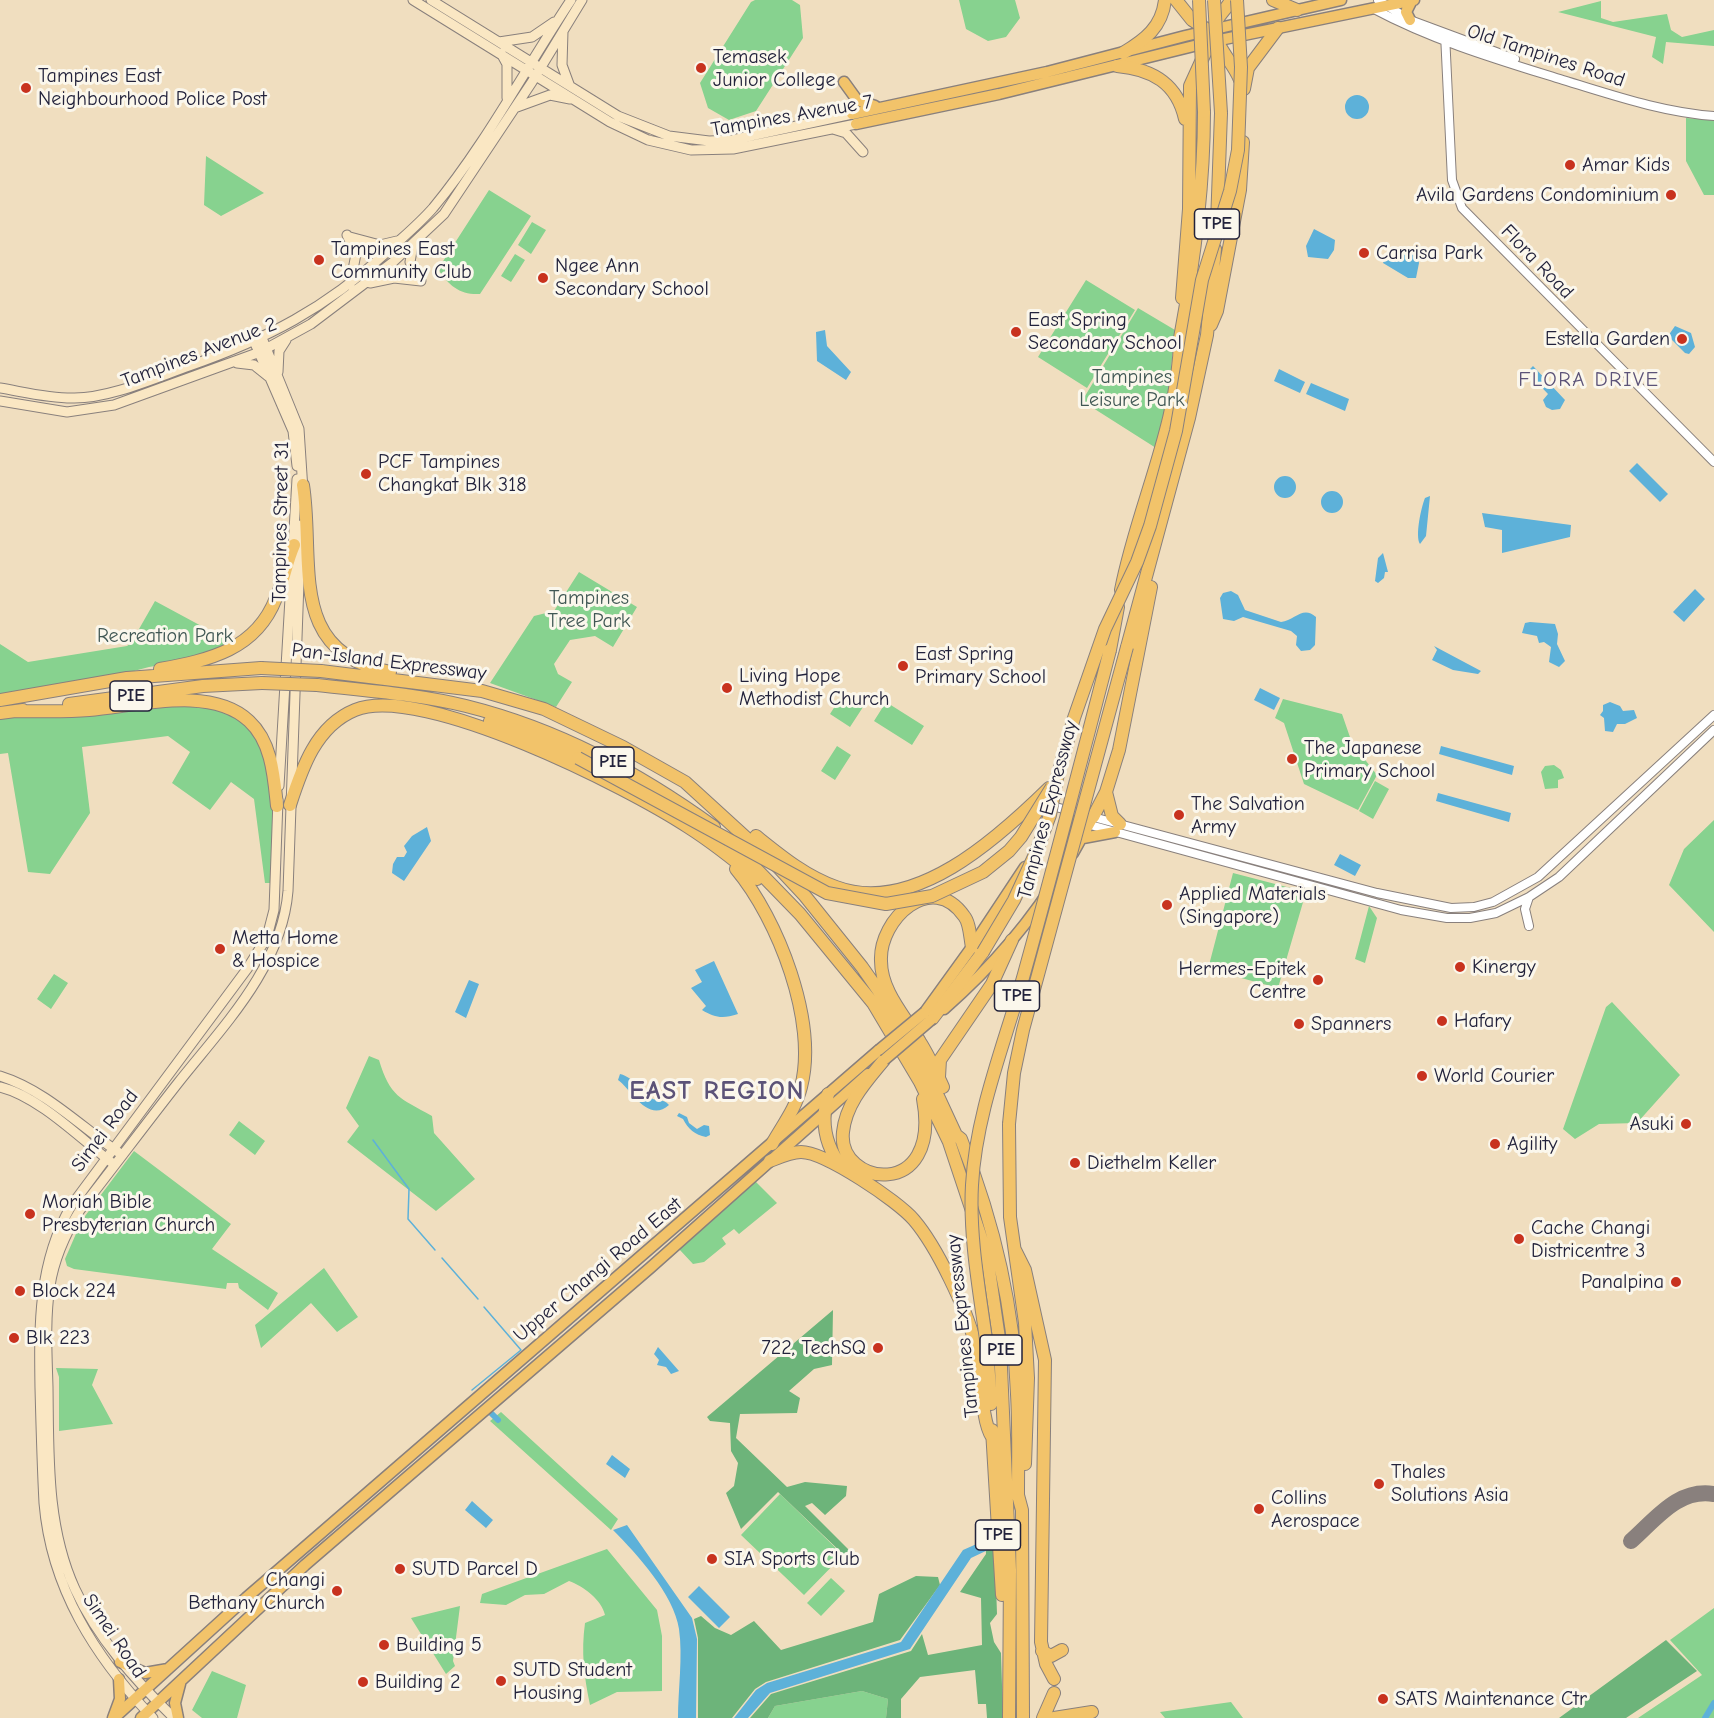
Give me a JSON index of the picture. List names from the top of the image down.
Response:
{
  "streets": {
    "highway": [
      "TPE",
      "Pan-Island Expressway",
      "PIE",
      "Tampines Expressway"
    ],
    "main road": [
      "Tampines Avenue 7",
      "Tampines Avenue 2",
      "Tampines Street 31",
      "Simei Road",
      "Upper Changi Road East"
    ],
    "street": ["Old Tampines Road", "Flora Road"]
  },
  "crossings": [
    ["Old Tampines Road", "Flora Road"],
    ["Tampines Avenue 7", "Tampines Avenue 2"],
    ["TPE", "Pan-Island Expressway"],
    ["TPE", "Tampines Expressway"],
    ["Tampines Avenue 2", "Tampines Street 31"],
    ["Tampines Street 31", "Simei Road"],
    ["Pan-Island Expressway", "Tampines Expressway"],
    ["Simei Road", "Upper Changi Road East"]
  ],
  "districts": ["FLORA DRIVE", "EAST REGION"],
  "parks": ["Tampines Leisure Park", "Tampines Tree Park", "Recreation Park"],
  "places": [
    "Temasek Junior College",
    "Tampines East Neighbourhood Police Post",
    "Amar Kids",
    "Avila Gardens Condominium",
    "Carrisa Park",
    "Tampines East Community Club",
    "Ngee Ann Secondary School",
    "East Spring Secondary School",
    "Estella Garden",
    "PCF Tampines Changkat Blk 318",
    "East Spring Primary School",
    "Living Hope Methodist Church",
    "The Japanese Primary School",
    "The Salvation Army",
    "Applied Materials (Singapore)",
    "Metta Home & Hospice",
    "Kinergy",
    "Hermes-Epitek Centre",
    "Hafary",
    "Spanners",
    "World Courier",
    "Asuki",
    "Agility",
    "Diethelm Keller",
    "Moriah Bible Presbyterian Church",
    "Cache Changi Districentre 3",
    "Panalpina",
    "Block 224",
    "Blk 223",
    "722, TechSQ",
    "Thales Solutions Asia",
    "Collins Aerospace",
    "SIA Sports Club",
    "SUTD Parcel D",
    "Changi Bethany Church",
    "Building 5",
    "SUTD Student Housing",
    "Building 2",
    "SATS Maintenance Ctr"
  ]
}
